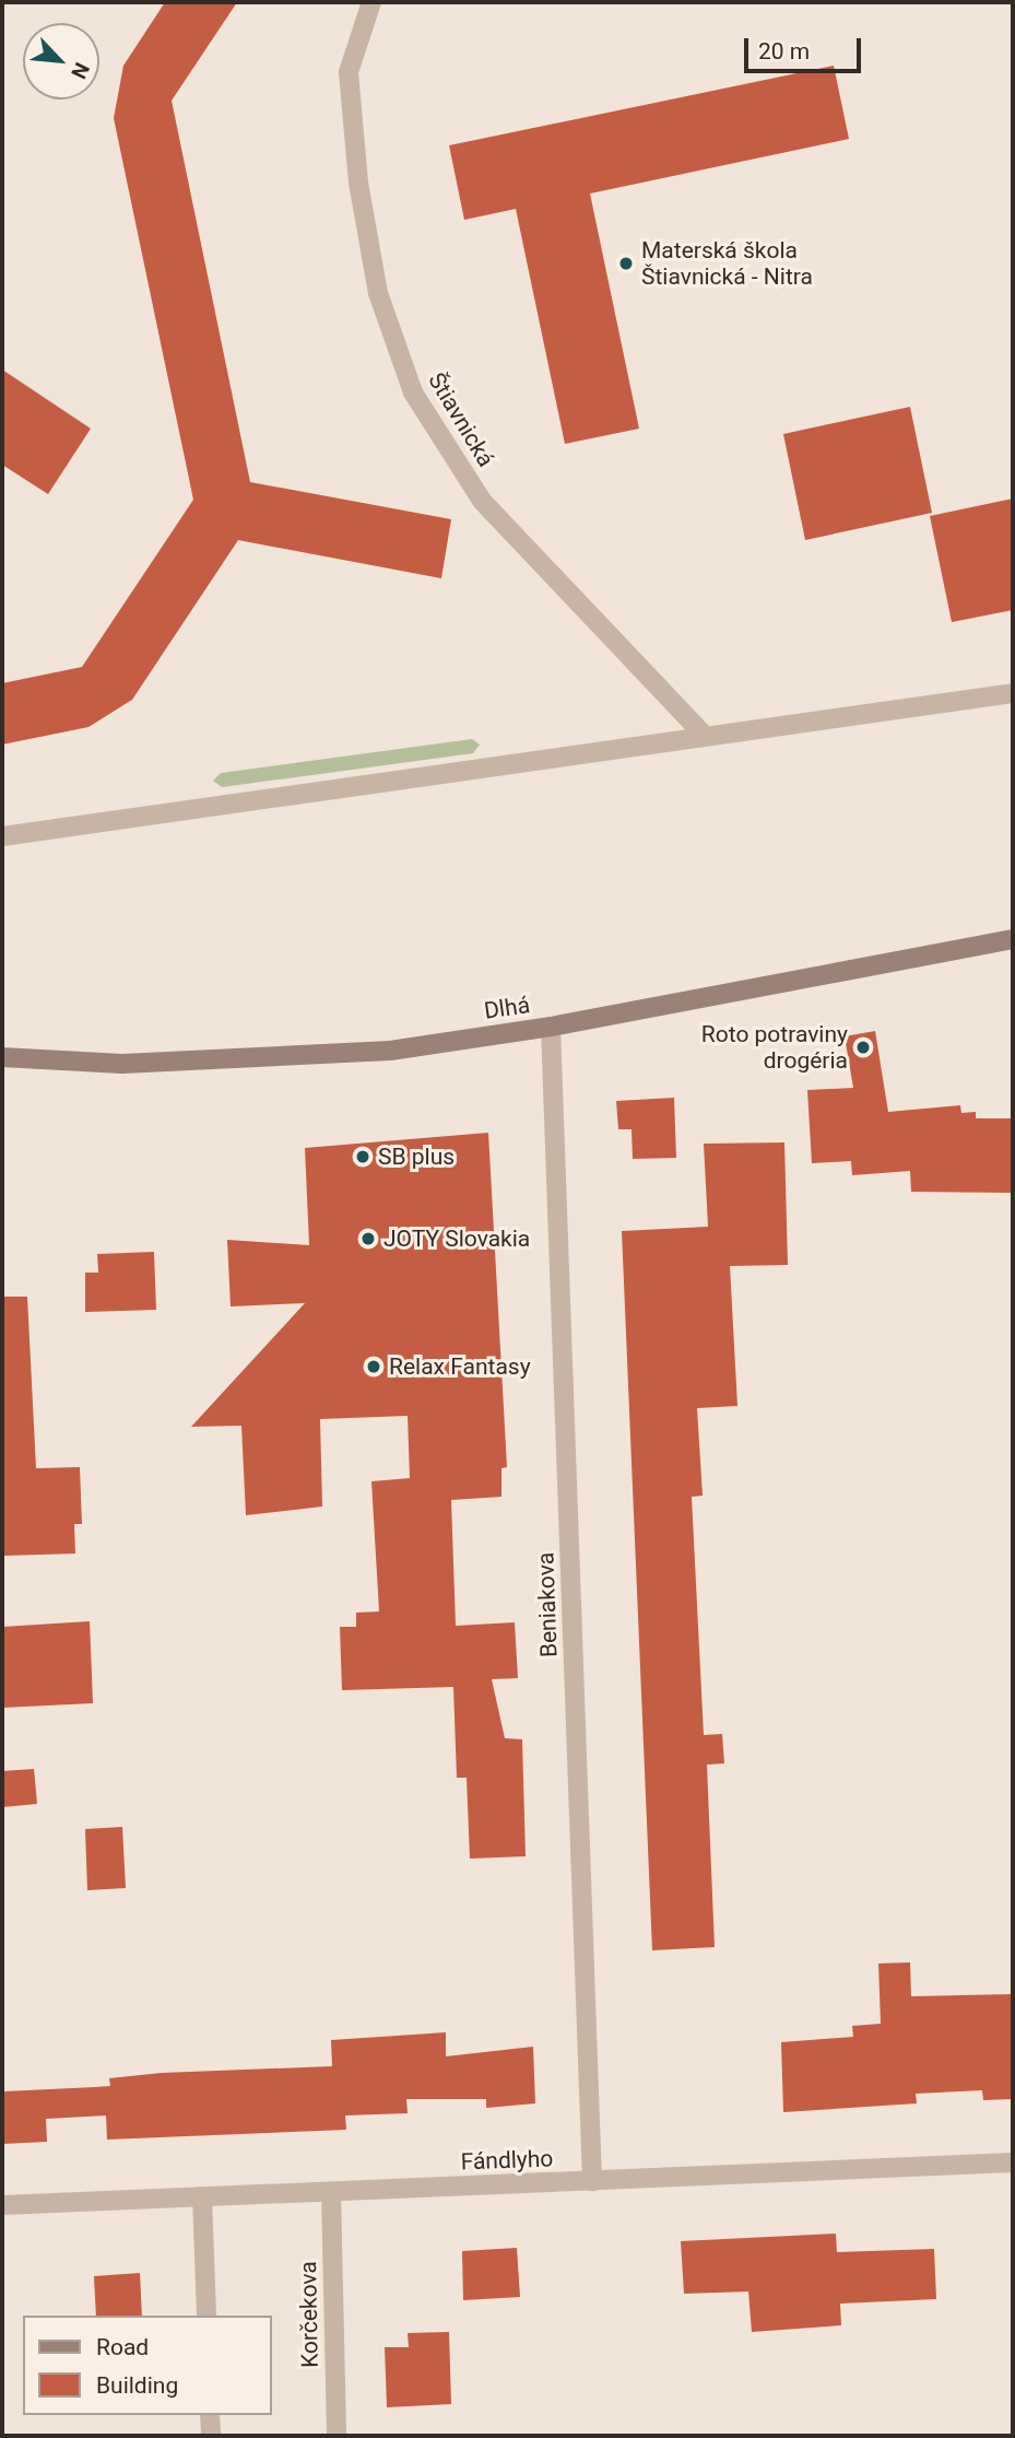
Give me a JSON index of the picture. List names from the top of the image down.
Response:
{
  "streets": {
    "street": [
      "Štiavnická",
      "Dlhá",
      "Beniakova",
      "Fándlyho",
      "Korčekova"
    ]
  },
  "crossings": [
    ["Dlhá", "Beniakova"],
    ["Beniakova", "Fándlyho"],
    ["Fándlyho", "Korčekova"]
  ],
  "places": [
    "Materská škola Štiavnická - Nitra",
    "Roto potraviny drogéria",
    "SB plus",
    "JOTY Slovakia",
    "Relax Fantasy"
  ],
  "legend": ["Road", "Building"],
  "scale_bar": "20 m",
  "north": "bottom right"
}
